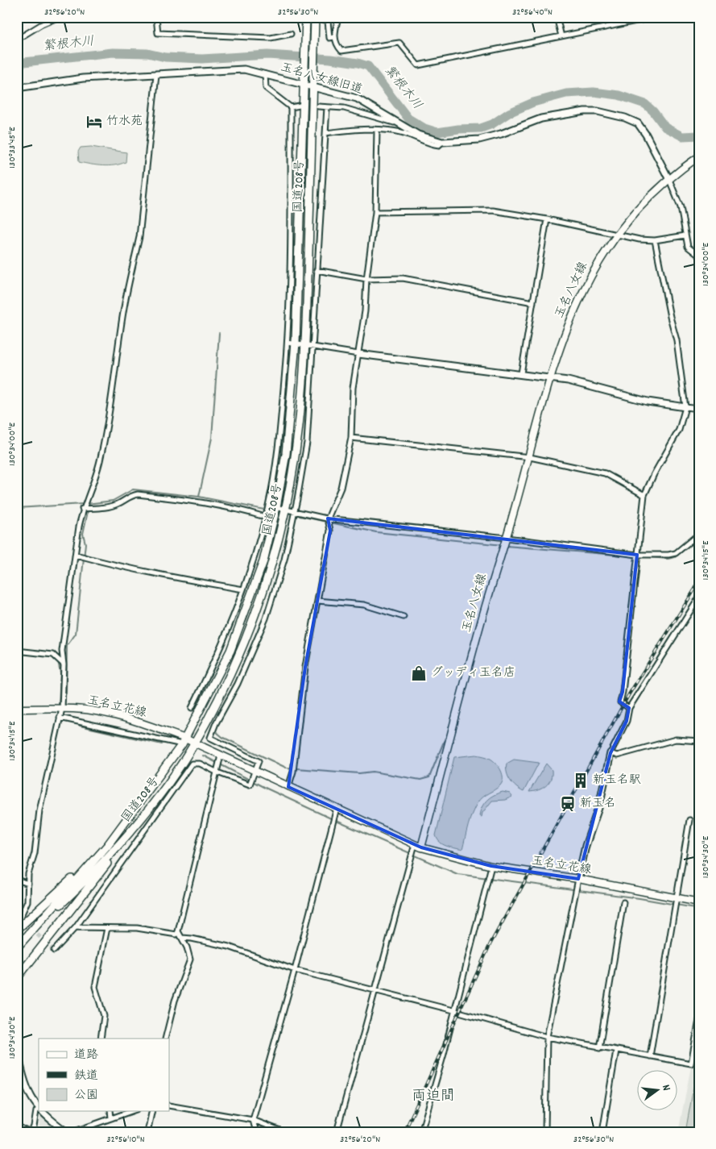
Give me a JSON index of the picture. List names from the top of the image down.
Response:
{
  "streets": {
    "highway": ["国道208号"],
    "main road": ["玉名八女線", "玉名立花線"],
    "street": ["玉名八女線旧道"]
  },
  "crossings": [
    ["玉名八女線旧道", "国道208号"],
    ["玉名八女線旧道", "玉名八女線"],
    ["国道208号", "玉名立花線"],
    ["玉名八女線", "玉名立花線"]
  ],
  "districts": ["両迫間"],
  "water": ["繁根木川"],
  "places": {
    "hotel": ["竹水苑"],
    "shop": ["グッディ玉名店"],
    "building": ["新玉名駅"],
    "station": ["新玉名"]
  },
  "legend": ["道路", "鉄道", "公園"],
  "north": "right",
  "coordinates": [
    "32°56'20\"N",
    "32°56'30\"N",
    "32°56'40\"N",
    "130°33'45\"E",
    "130°34'00\"E",
    "130°34'15\"E",
    "130°34'30\"E",
    "32°56'10\"N"
  ]
}
